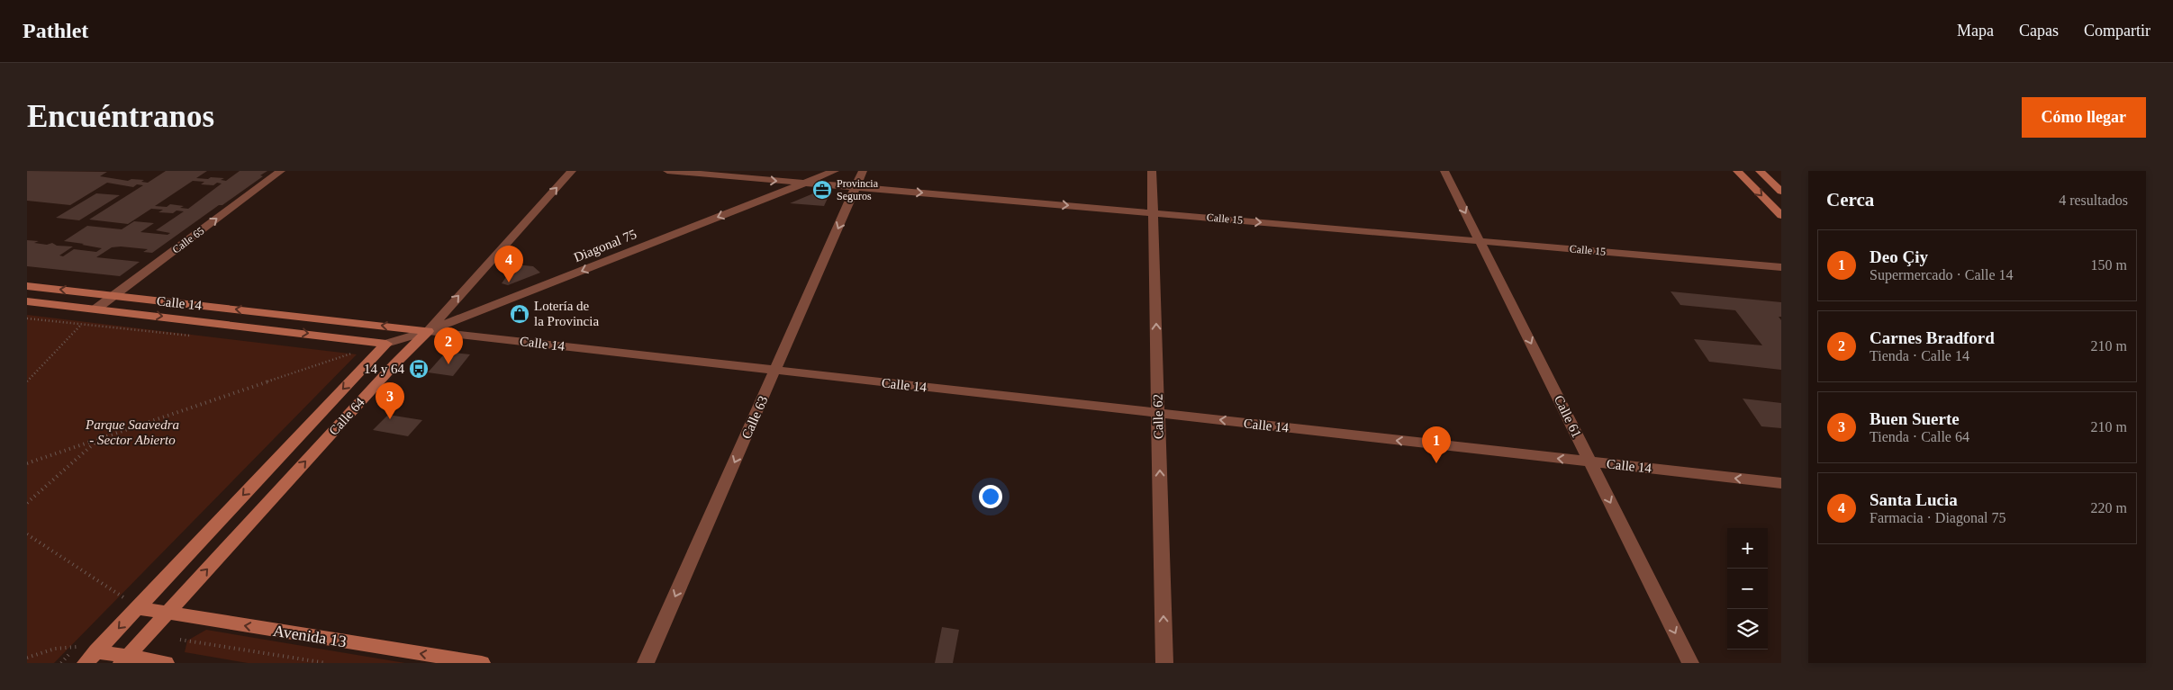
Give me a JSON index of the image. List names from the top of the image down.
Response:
{
  "streets": {
    "main road": ["Calle 14", "Calle 64", "Avenida 13"],
    "street": [
      "Calle 15",
      "Calle 65",
      "Diagonal 75",
      "Calle 62",
      "Calle 61",
      "Calle 63"
    ]
  },
  "crossings": [
    ["Calle 15", "Diagonal 75"],
    ["Calle 15", "Calle 62"],
    ["Calle 15", "Calle 61"],
    ["Calle 15", "Calle 63"],
    ["Calle 65", "Calle 14"],
    ["Diagonal 75", "Calle 14"],
    ["Diagonal 75", "Calle 64"],
    ["Calle 14", "Calle 64"],
    ["Calle 14", "Calle 62"],
    ["Calle 14", "Calle 61"],
    ["Calle 14", "Calle 63"],
    ["Calle 64", "Avenida 13"]
  ],
  "one_way": [
    "Calle 15",
    "Calle 65",
    "Diagonal 75",
    "Calle 62",
    "Calle 61",
    "Calle 63",
    "Avenida 13"
  ],
  "parks": ["Parque Saavedra - Sector Abierto"],
  "places": {
    "office": ["Provincia Seguros"],
    "shop": ["Lotería de la Provincia"],
    "bus stop": ["14 y 64"]
  },
  "page": {
    "header": "Pathlet",
    "nav": ["Mapa", "Capas", "Compartir"],
    "buttons": "Cómo llegar",
    "title": "Encuéntranos",
    "heading": ["Cerca", "4 resultados"],
    "list": [
      {
        "mark": "1",
        "name": "Deo Çiy",
        "note": "Supermercado · Calle 14",
        "value": "150 m"
      },
      {
        "mark": "2",
        "name": "Carnes Bradford",
        "note": "Tienda · Calle 14",
        "value": "210 m"
      },
      {
        "mark": "3",
        "name": "Buen Suerte",
        "note": "Tienda · Calle 64",
        "value": "210 m"
      },
      {
        "mark": "4",
        "name": "Santa Lucia",
        "note": "Farmacia · Diagonal 75",
        "value": "220 m"
      }
    ],
    "pins": [
      "4",
      "2",
      "3",
      "1"
    ],
    "map_buttons": ["+", "−"]
  }
}
